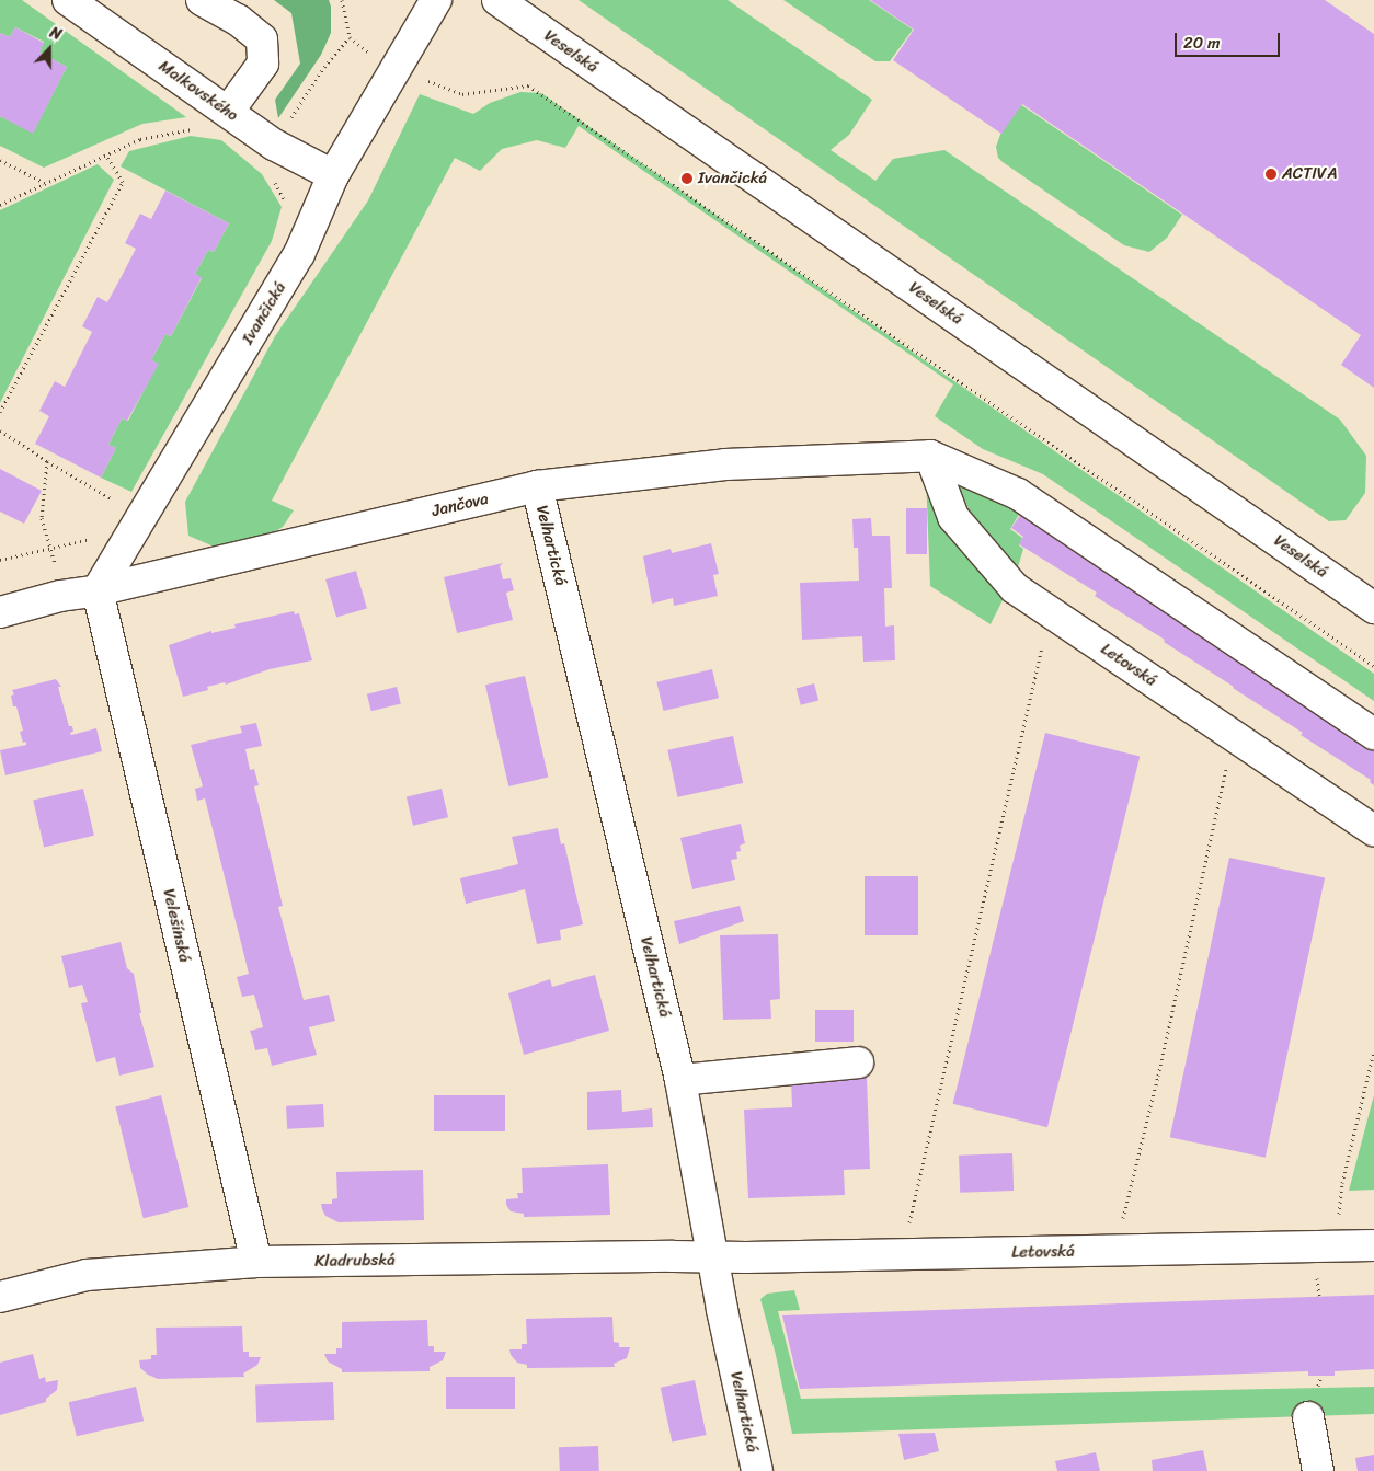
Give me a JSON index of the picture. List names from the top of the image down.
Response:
{
  "streets": {
    "street": [
      "Veselská",
      "Malkovského",
      "Ivančická",
      "Jančova",
      "Velhartická",
      "Letovská",
      "Velešínská",
      "Kladrubská"
    ]
  },
  "crossings": [
    ["Malkovského", "Ivančická"],
    ["Ivančická", "Jančova"],
    ["Ivančická", "Velešínská"],
    ["Jančova", "Velhartická"],
    ["Jančova", "Letovská"],
    ["Jančova", "Velešínská"],
    ["Velhartická", "Letovská"],
    ["Velhartická", "Kladrubská"],
    ["Letovská", "Kladrubská"],
    ["Velešínská", "Kladrubská"]
  ],
  "places": ["ACTIVA", "Ivančická"],
  "scale_bar": "20 m",
  "north": "top"
}
